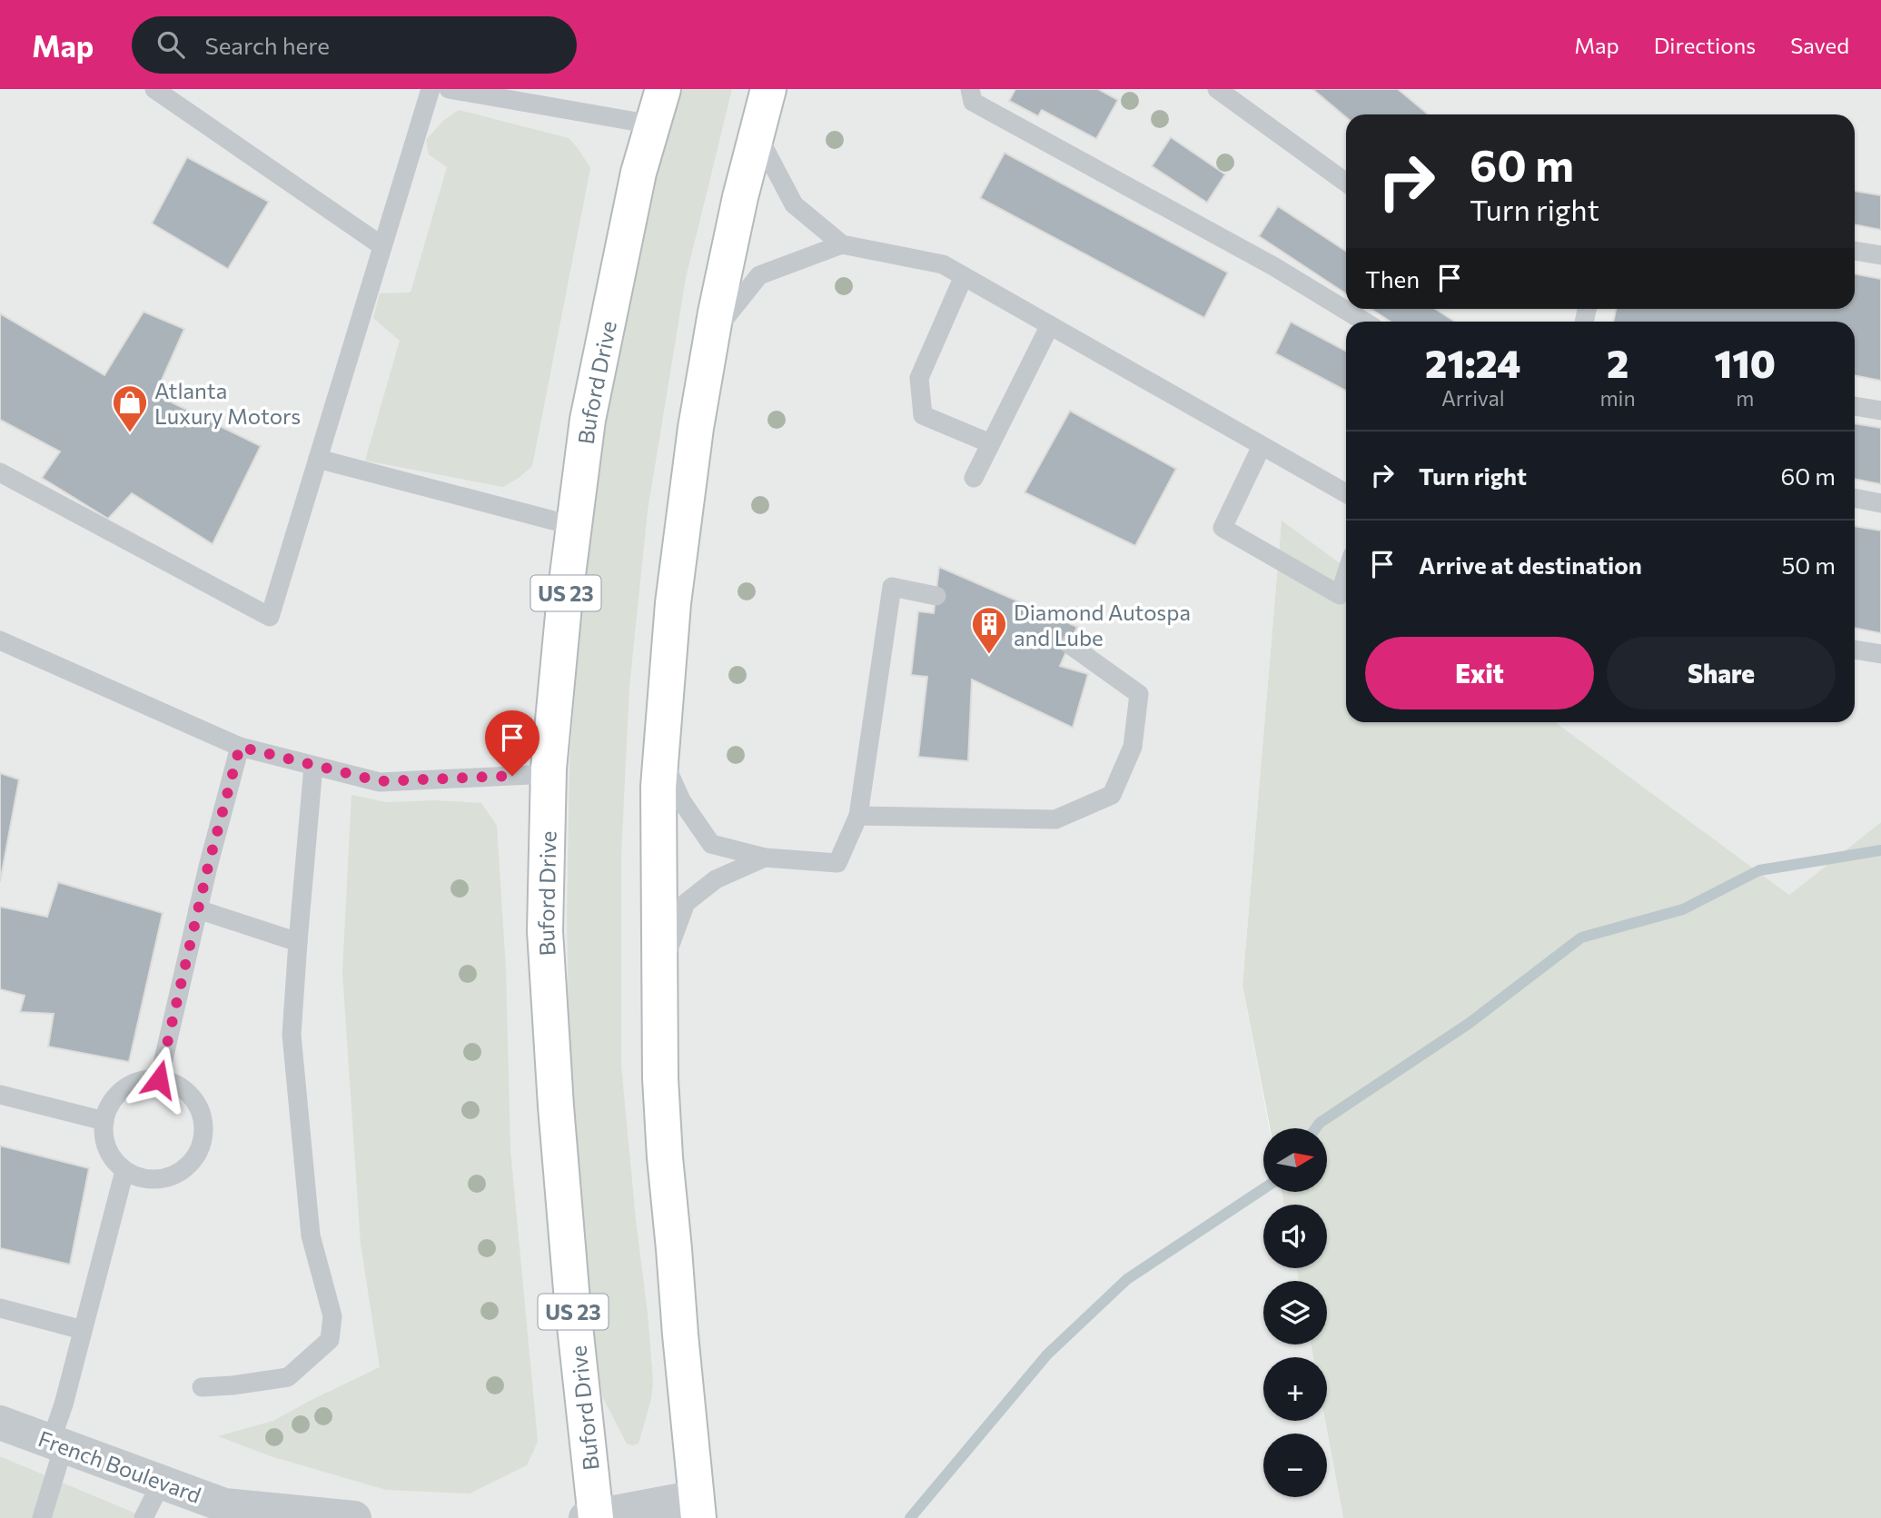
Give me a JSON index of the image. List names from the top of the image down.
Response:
{
  "streets": {
    "highway": ["Buford Drive", "US 23"],
    "street": ["French Boulevard"]
  },
  "places": {
    "shop": ["Atlanta Luxury Motors"],
    "building": ["Diamond Autospa and Lube"]
  },
  "north": "right",
  "page": {
    "header": "Map",
    "search": "Search here",
    "nav": ["Map", "Directions", "Saved"],
    "turn": ["60 m", "Turn right"],
    "then": "Then",
    "eta": [
      "21:24",
      "Arrival",
      "2",
      "min",
      "110",
      "m"
    ],
    "list": [
      {
        "name": "Turn right",
        "value": "60 m"
      },
      {
        "name": "Arrive at destination",
        "value": "50 m"
      }
    ],
    "buttons": ["Exit", "Share"],
    "map_buttons": ["+", "−"]
  }
}
